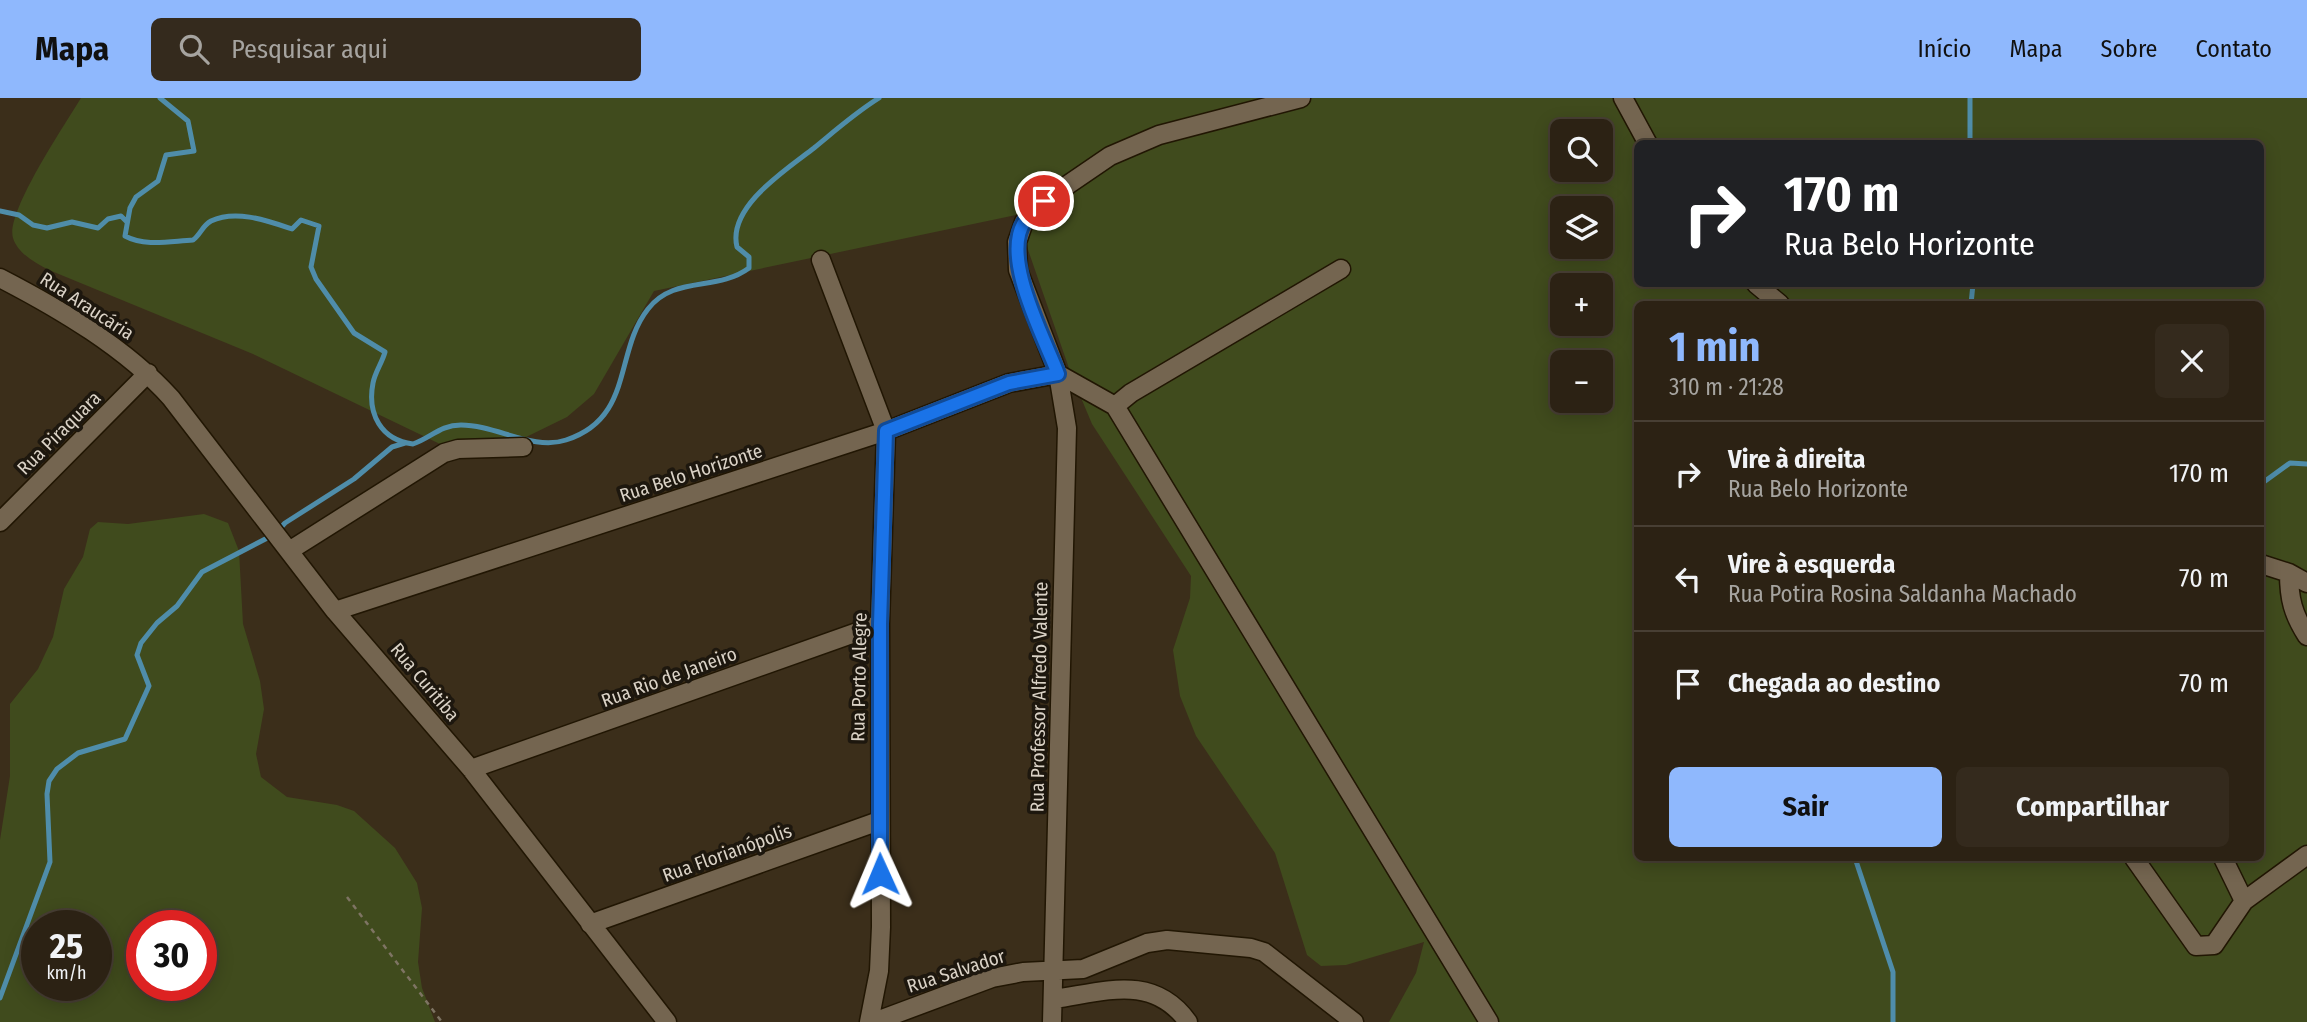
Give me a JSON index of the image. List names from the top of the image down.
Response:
{
  "streets": {
    "street": [
      "Rua Araucária",
      "Rua Piraquara",
      "Rua Belo Horizonte",
      "Rua Rio de Janeiro",
      "Rua Porto Alegre",
      "Rua Curitiba",
      "Rua Professor Alfredo Valente",
      "Rua Florianópolis",
      "Rua Salvador"
    ]
  },
  "crossings": [
    ["Rua Araucária", "Rua Piraquara"],
    ["Rua Araucária", "Rua Curitiba"],
    ["Rua Piraquara", "Rua Curitiba"],
    ["Rua Belo Horizonte", "Rua Porto Alegre"],
    ["Rua Belo Horizonte", "Rua Curitiba"],
    ["Rua Belo Horizonte", "Rua Professor Alfredo Valente"],
    ["Rua Rio de Janeiro", "Rua Porto Alegre"],
    ["Rua Rio de Janeiro", "Rua Curitiba"],
    ["Rua Porto Alegre", "Rua Florianópolis"],
    ["Rua Porto Alegre", "Rua Salvador"],
    ["Rua Curitiba", "Rua Florianópolis"],
    ["Rua Professor Alfredo Valente", "Rua Salvador"]
  ],
  "page": {
    "header": "Mapa",
    "search": "Pesquisar aqui",
    "nav": [
      "Início",
      "Mapa",
      "Sobre",
      "Contato"
    ],
    "map_buttons": ["+", "−"],
    "turn": ["170 m", "Rua Belo Horizonte"],
    "heading": ["1 min", "310 m · 21:28"],
    "list": [
      {
        "name": "Vire à direita",
        "note": "Rua Belo Horizonte",
        "value": "170 m"
      },
      {
        "name": "Vire à esquerda",
        "note": "Rua Potira Rosina Saldanha Machado",
        "value": "70 m"
      },
      {
        "name": "Chegada ao destino",
        "value": "70 m"
      }
    ],
    "buttons": ["Sair", "Compartilhar"],
    "speed": "25 km/h",
    "limit": "30"
  }
}
